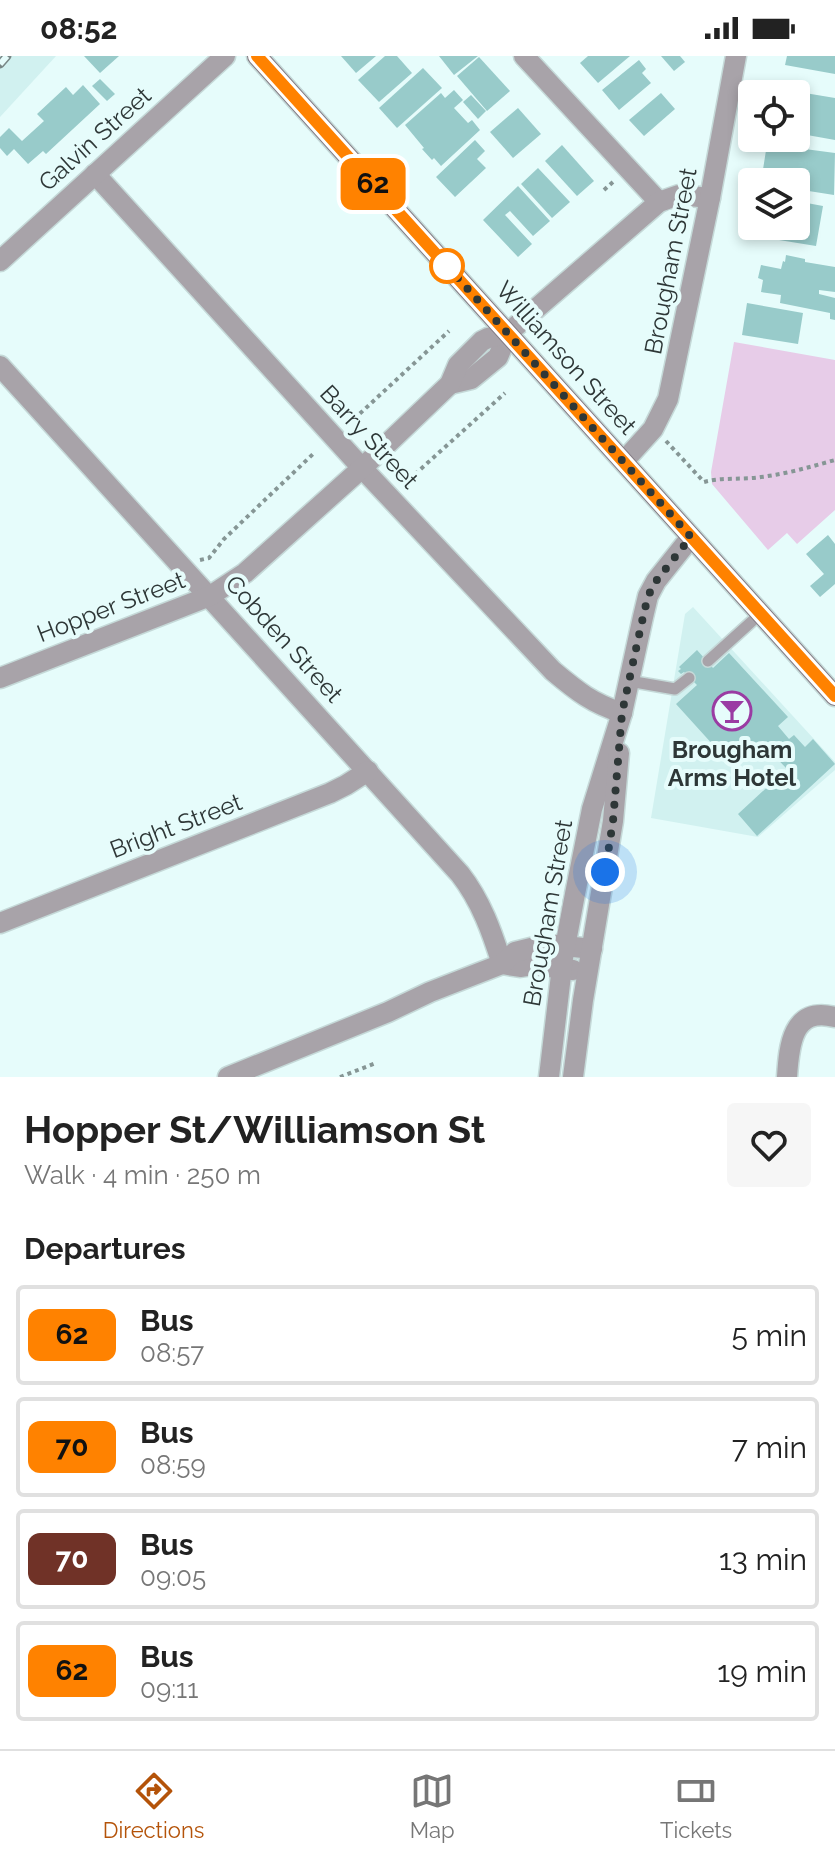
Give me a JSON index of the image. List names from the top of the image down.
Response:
{
  "streets": {
    "street": [
      "Galvin Street",
      "Brougham Street",
      "Williamson Street",
      "Barry Street",
      "Hopper Street",
      "Cobden Street",
      "Bright Street"
    ]
  },
  "crossings": [
    ["Galvin Street", "Barry Street"],
    ["Brougham Street", "Williamson Street"],
    ["Brougham Street", "Barry Street"],
    ["Williamson Street", "Hopper Street"],
    ["Barry Street", "Hopper Street"],
    ["Hopper Street", "Cobden Street"],
    ["Cobden Street", "Bright Street"]
  ],
  "places": {
    "bar": ["Brougham Arms Hotel"]
  },
  "lines": ["bus line 62"],
  "page": {
    "status": "08:52",
    "on_map": "62",
    "heading": [
      ["Hopper St/Williamson St", "Walk · 4 min · 250 m"],
      "Departures"
    ],
    "list": [
      {
        "mark": "62",
        "name": "Bus",
        "note": "08:57",
        "value": "5 min"
      },
      {
        "mark": "70",
        "name": "Bus",
        "note": "08:59",
        "value": "7 min"
      },
      {
        "mark": "70",
        "name": "Bus",
        "note": "09:05",
        "value": "13 min"
      },
      {
        "mark": "62",
        "name": "Bus",
        "note": "09:11",
        "value": "19 min"
      }
    ],
    "tabs": ["Directions", "Map", "Tickets"]
  }
}
